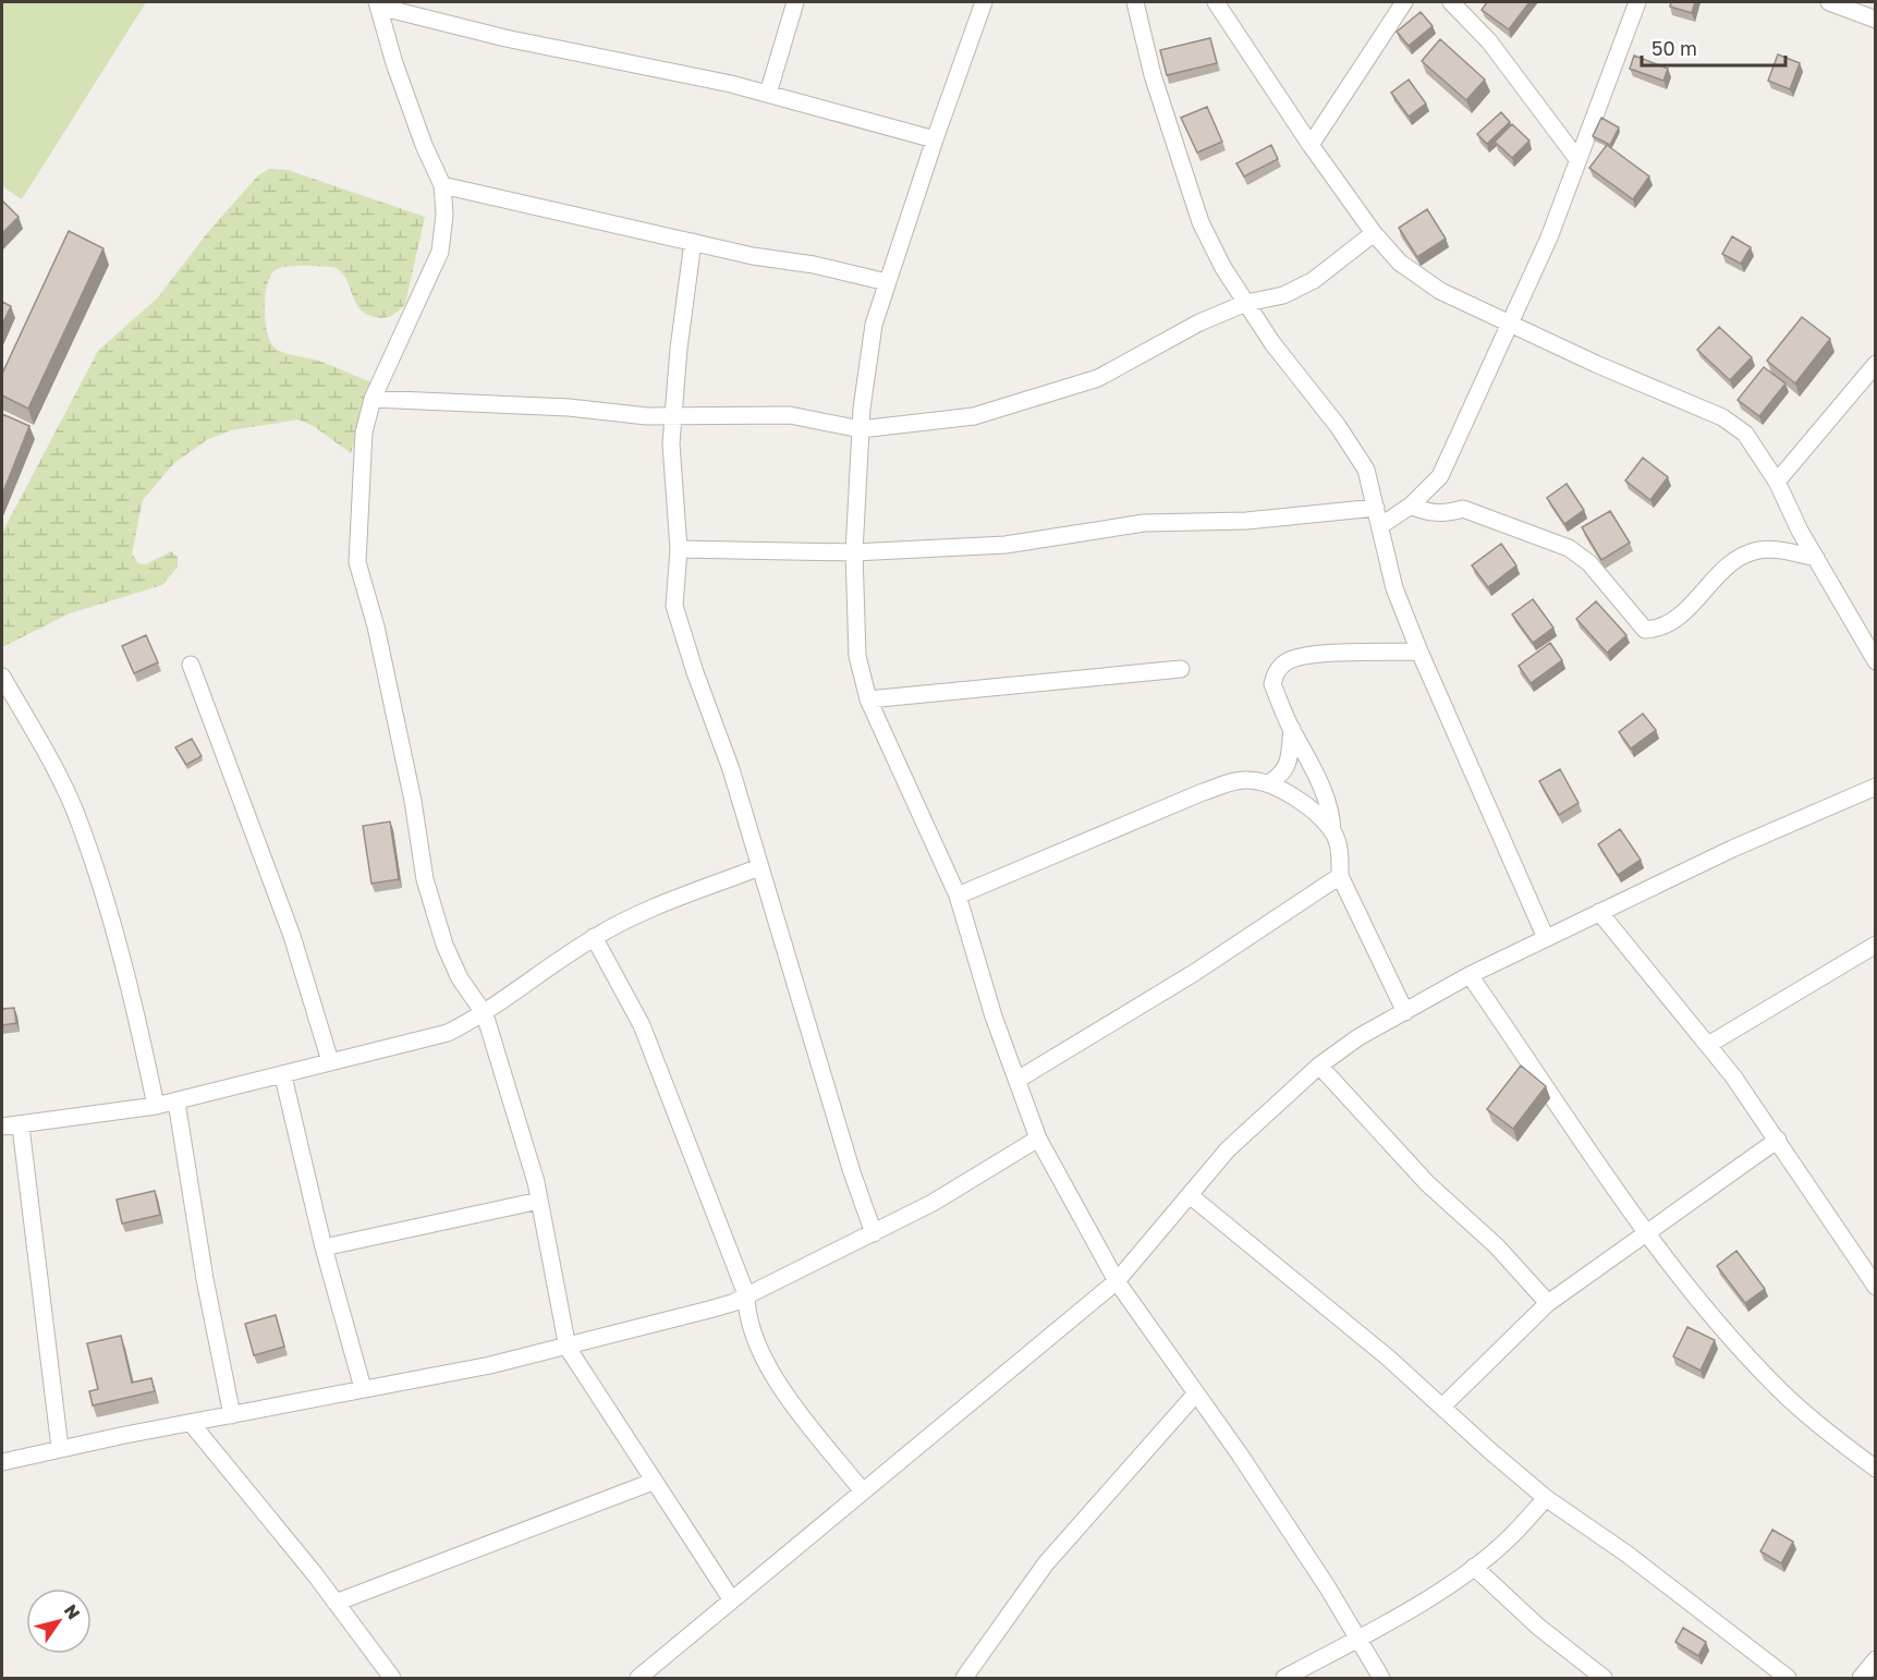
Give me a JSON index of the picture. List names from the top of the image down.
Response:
{
  "scale_bar": "50 m",
  "north": "top right"
}
